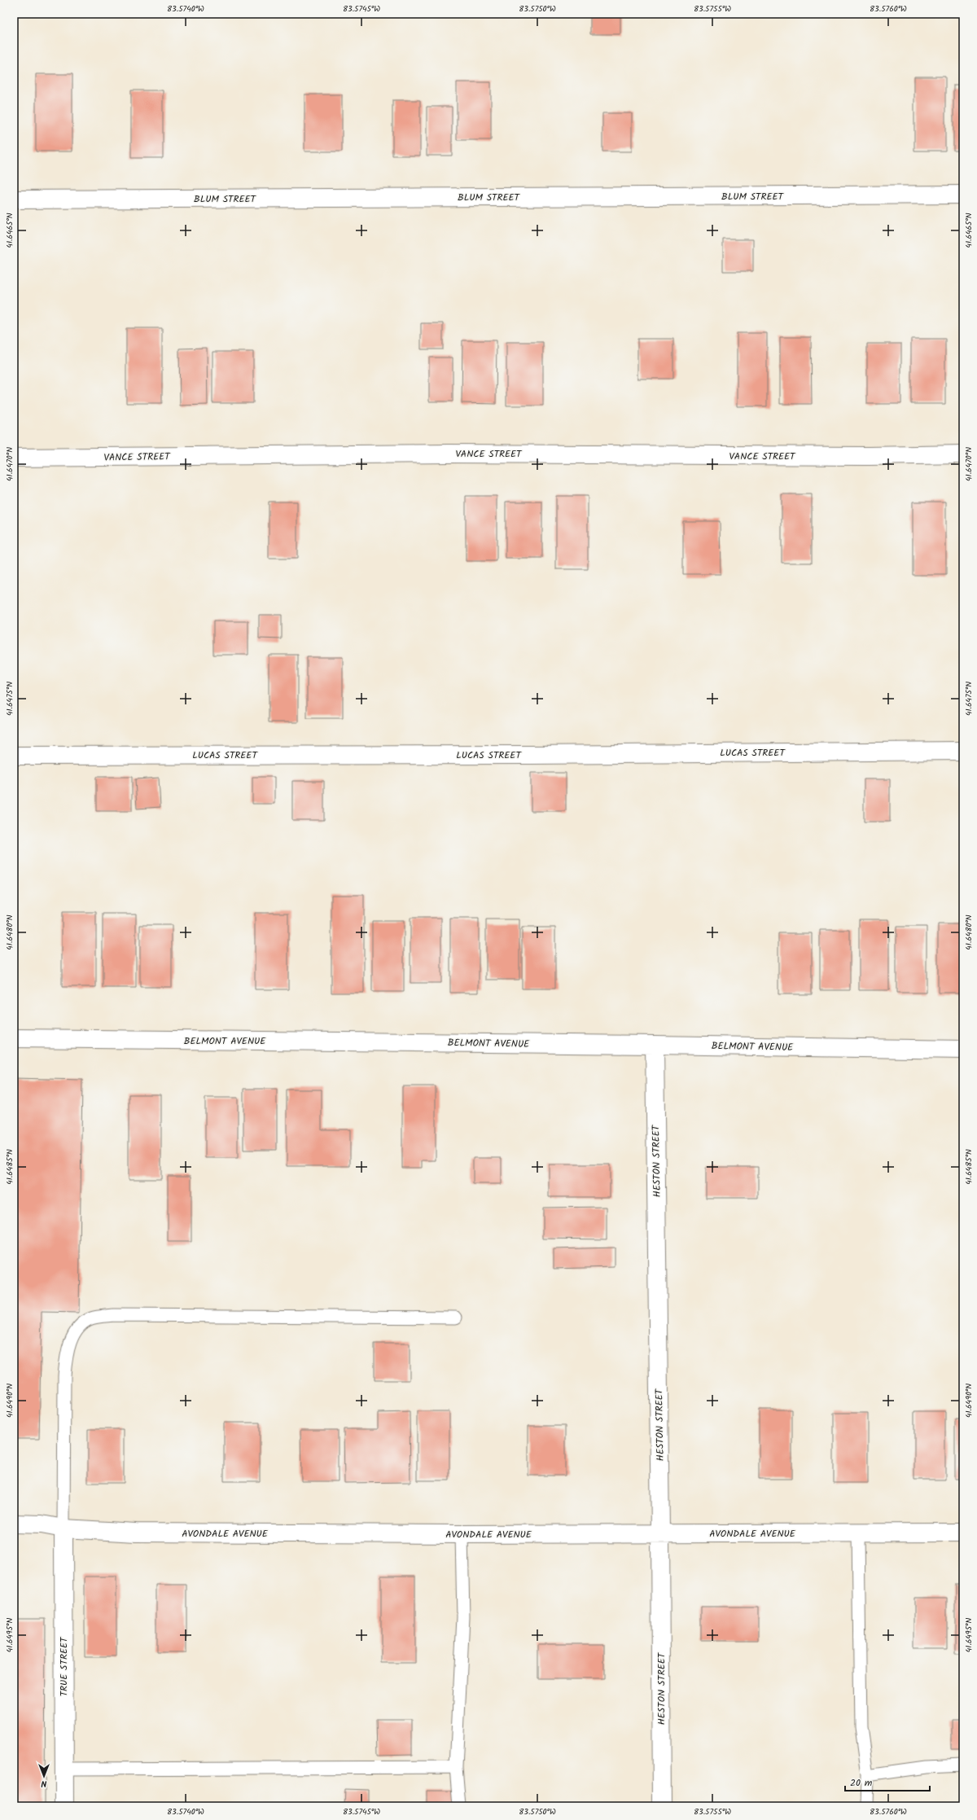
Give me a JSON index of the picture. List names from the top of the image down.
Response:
{
  "streets": {
    "street": [
      "BLUM STREET",
      "VANCE STREET",
      "LUCAS STREET",
      "BELMONT AVENUE",
      "HESTON STREET",
      "AVONDALE AVENUE",
      "TRUE STREET"
    ]
  },
  "crossings": [
    ["BELMONT AVENUE", "HESTON STREET"],
    ["HESTON STREET", "AVONDALE AVENUE"],
    ["AVONDALE AVENUE", "TRUE STREET"]
  ],
  "scale_bar": "20 m",
  "north": "bottom",
  "coordinates": [
    "83.5740°W",
    "83.5745°W",
    "83.5750°W",
    "83.5755°W",
    "83.5760°W",
    "41.6465°N",
    "41.6470°N",
    "41.6475°N",
    "41.6480°N",
    "41.6485°N",
    "41.6490°N",
    "41.6495°N"
  ]
}
